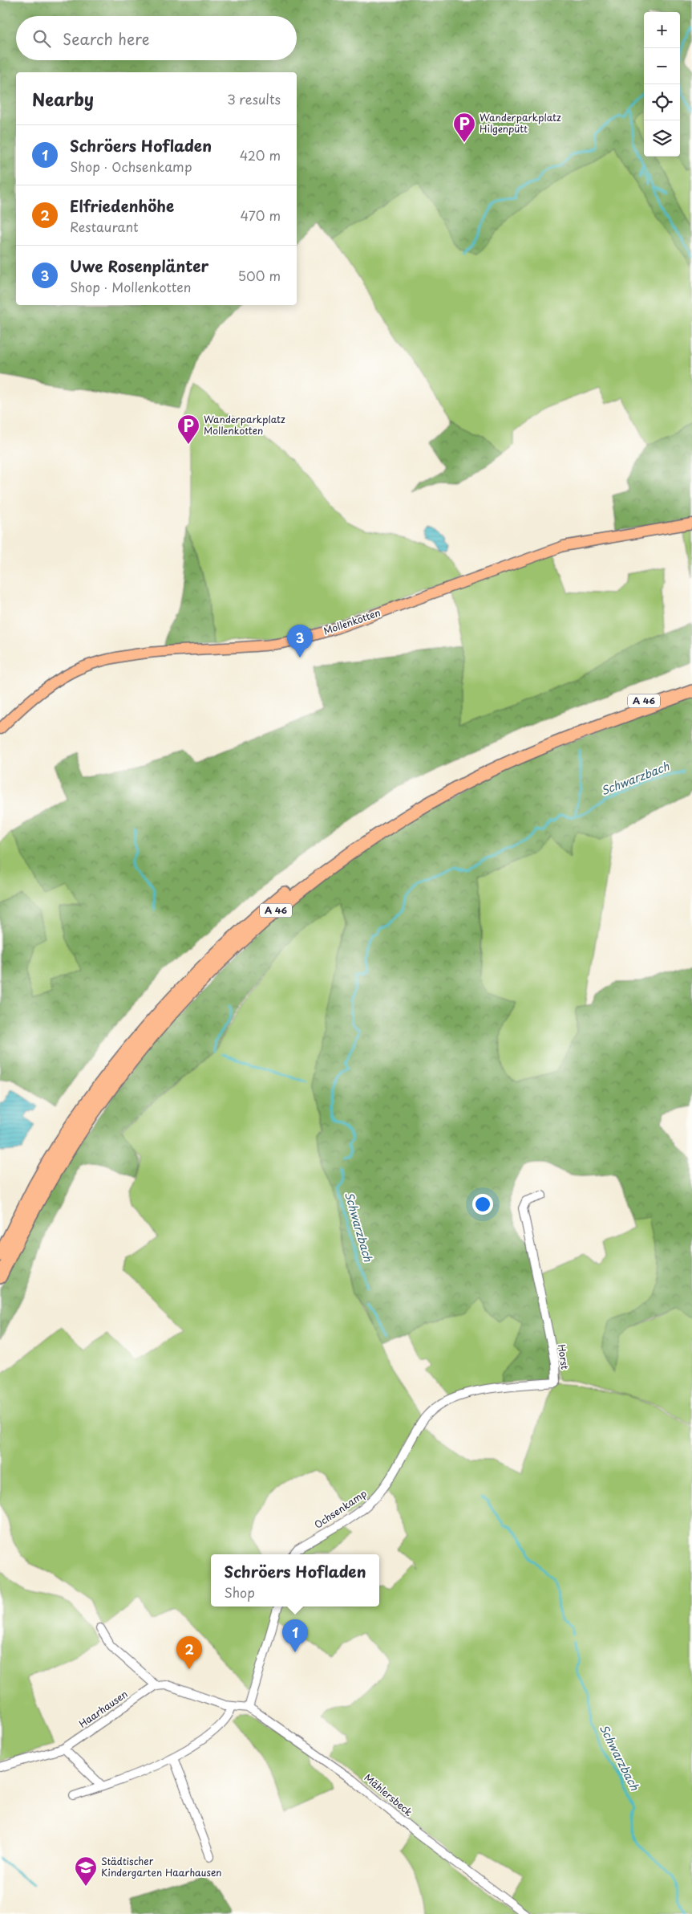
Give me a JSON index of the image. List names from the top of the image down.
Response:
{
  "streets": {
    "highway": ["A 46"],
    "main road": ["Mollenkotten"],
    "street": [
      "Horst",
      "Ochsenkamp",
      "Haarhausen",
      "Mählersbeck"
    ]
  },
  "crossings": [
    ["Horst", "Ochsenkamp"]
  ],
  "water": ["Schwarzbach"],
  "places": {
    "parking": ["Wanderparkplatz Hilgenpütt", "Wanderparkplatz Mollenkotten"],
    "school or university": ["Städtischer Kindergarten Haarhausen"]
  },
  "page": {
    "map_buttons": ["+", "−"],
    "search": "Search here",
    "heading": ["Nearby", "3 results"],
    "list": [
      {
        "mark": "1",
        "name": "Schröers Hofladen",
        "note": "Shop · Ochsenkamp",
        "value": "420 m"
      },
      {
        "mark": "2",
        "name": "Elfriedenhöhe",
        "note": "Restaurant",
        "value": "470 m"
      },
      {
        "mark": "3",
        "name": "Uwe Rosenplänter",
        "note": "Shop · Mollenkotten",
        "value": "500 m"
      }
    ],
    "pins": ["3", "1", "2"],
    "popup": ["Schröers Hofladen", "Shop"]
  }
}
